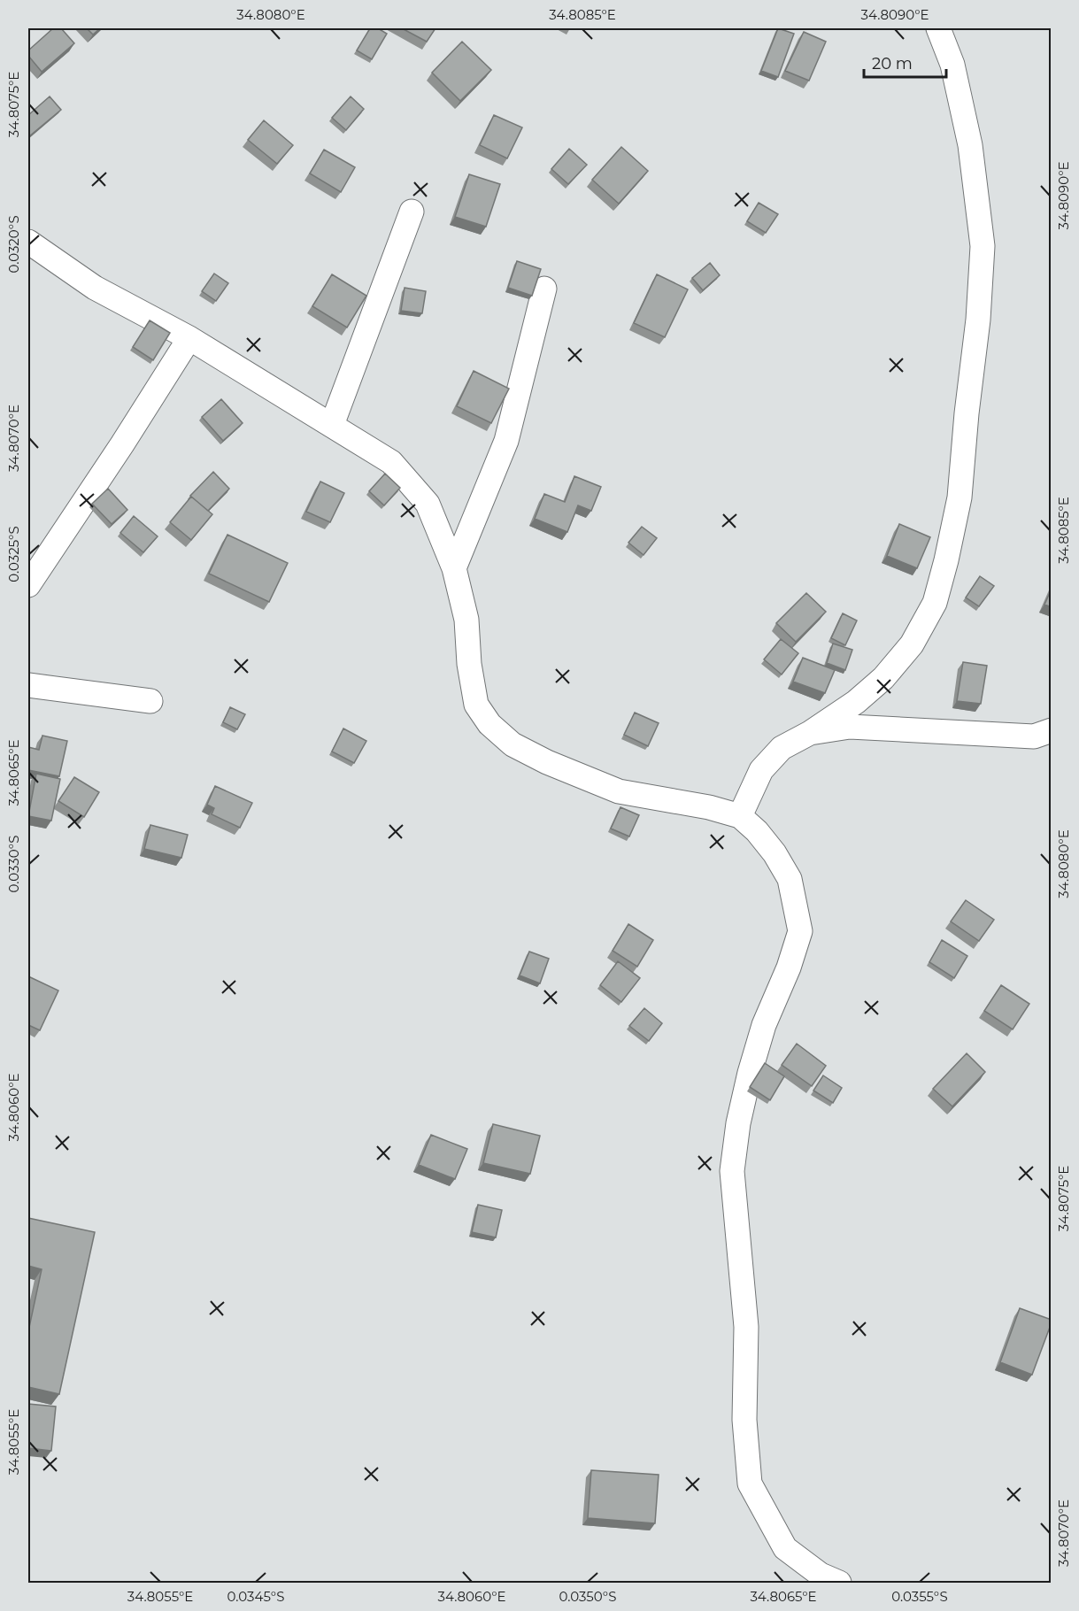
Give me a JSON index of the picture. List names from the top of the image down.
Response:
{
  "scale_bar": "20 m",
  "coordinates": [
    "34.8080°E",
    "34.8085°E",
    "34.8090°E",
    "34.8075°E",
    "0.0320°S",
    "34.8070°E",
    "0.0325°S",
    "34.8065°E",
    "0.0330°S",
    "34.8060°E",
    "34.8055°E",
    "0.0345°S",
    "0.0350°S",
    "0.0355°S"
  ]
}
